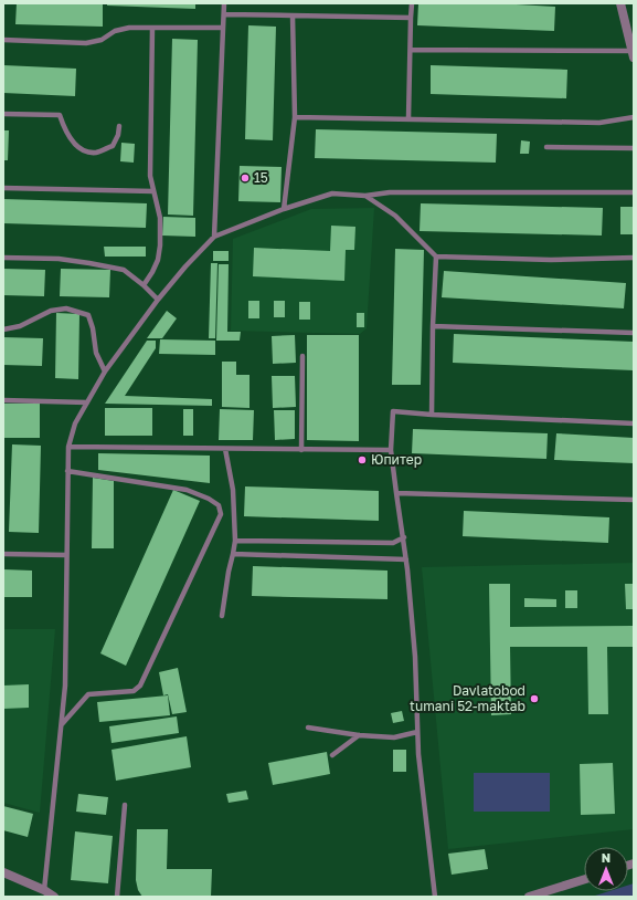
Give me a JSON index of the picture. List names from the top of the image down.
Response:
{
  "places": ["15", "Юпитер", "Davlatobod tumani 52-maktab"],
  "north": "top"
}
